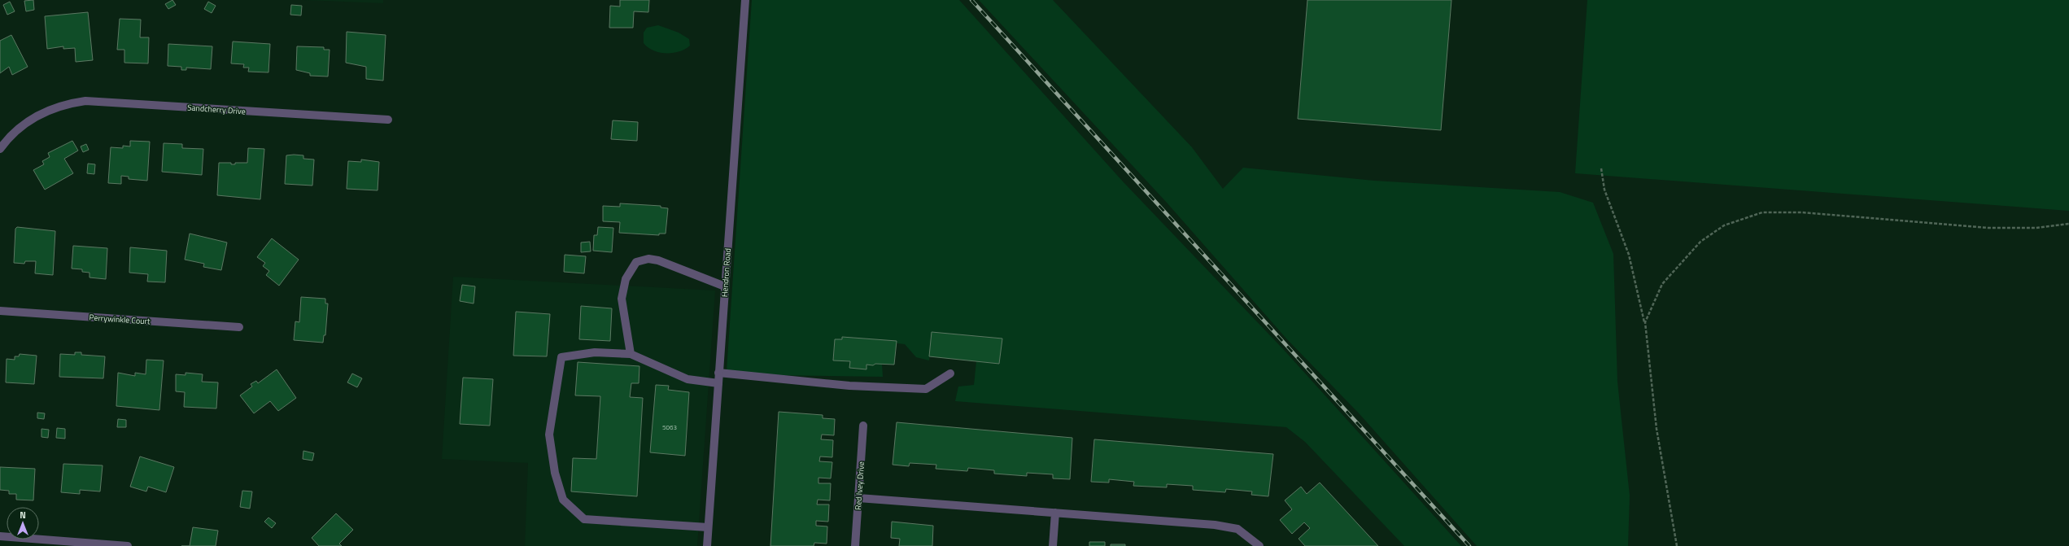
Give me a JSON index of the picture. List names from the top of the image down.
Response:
{
  "streets": {
    "street": [
      "Sandcherry Drive",
      "Hendron Road",
      "Perrywinkle Court",
      "Red Ivey Drive"
    ]
  },
  "house_numbers": ["5063"],
  "north": "top"
}
